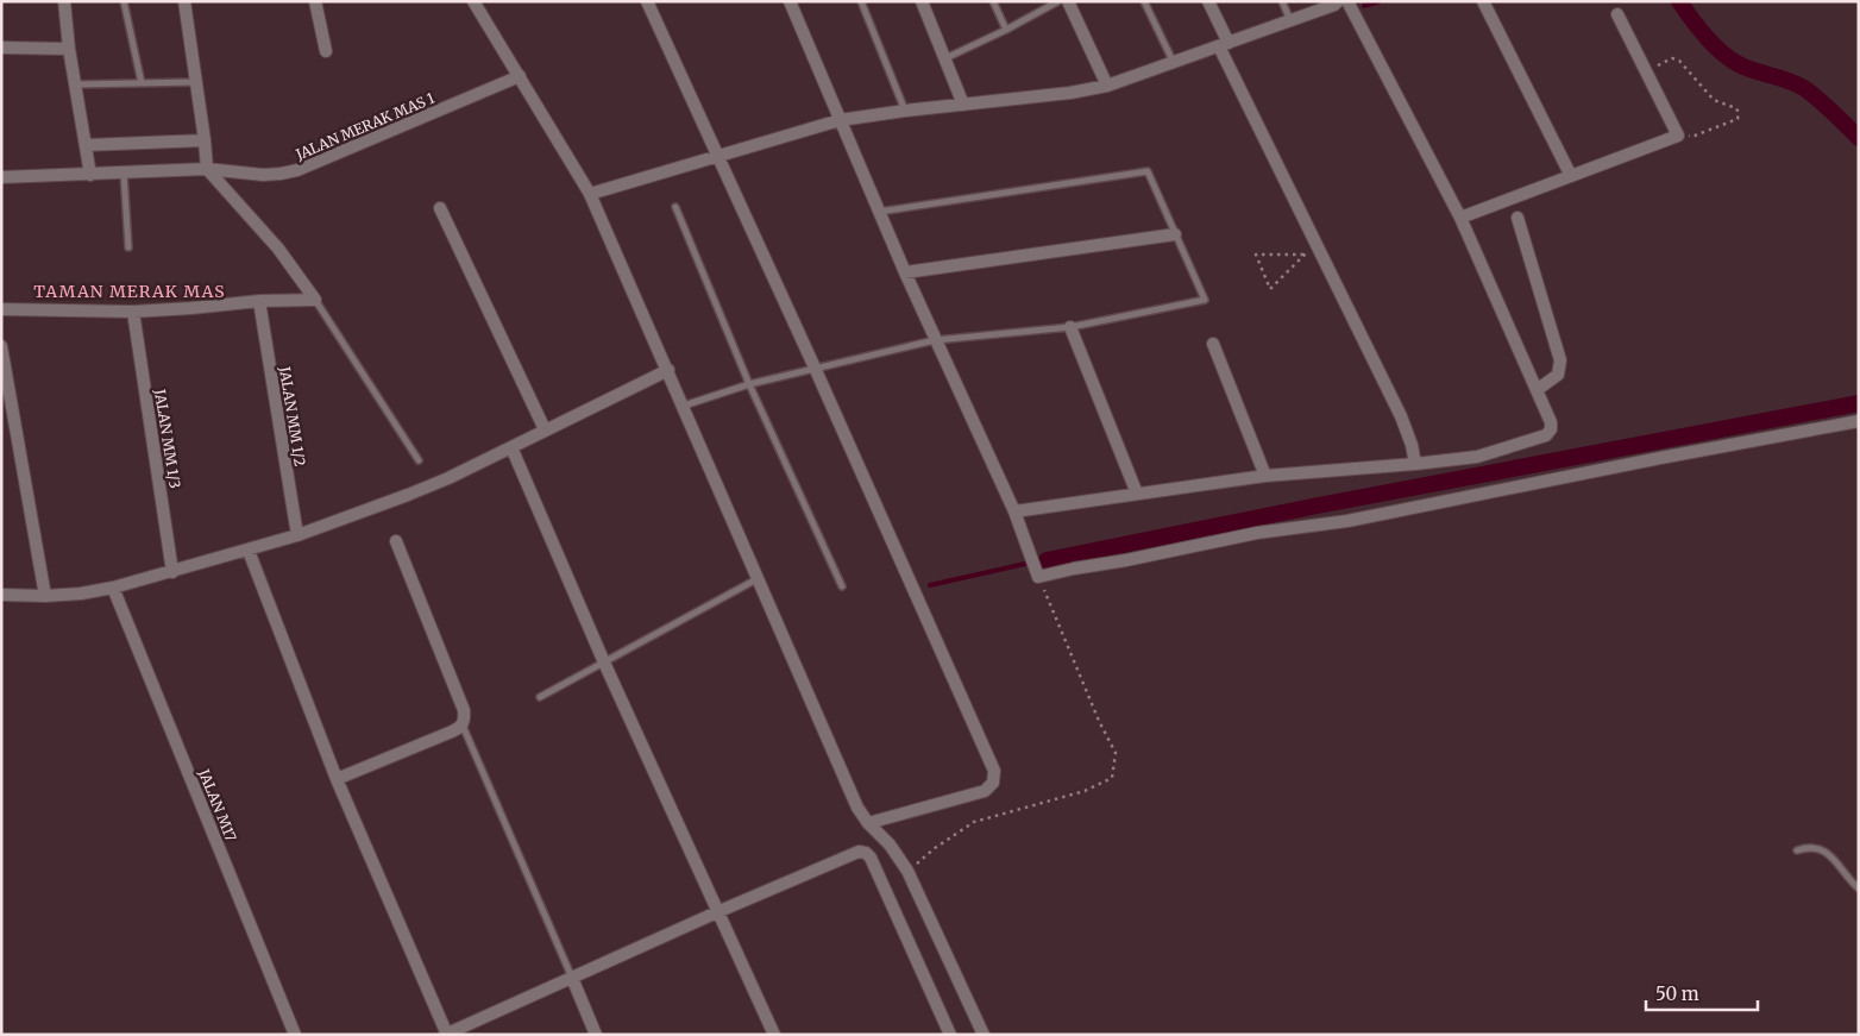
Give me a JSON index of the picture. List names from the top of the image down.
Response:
{
  "streets": {
    "street": [
      "JALAN MERAK MAS 1",
      "JALAN MM 1/2",
      "JALAN MM 1/3",
      "JALAN M17"
    ]
  },
  "districts": ["TAMAN MERAK MAS"],
  "scale_bar": "50 m"
}
